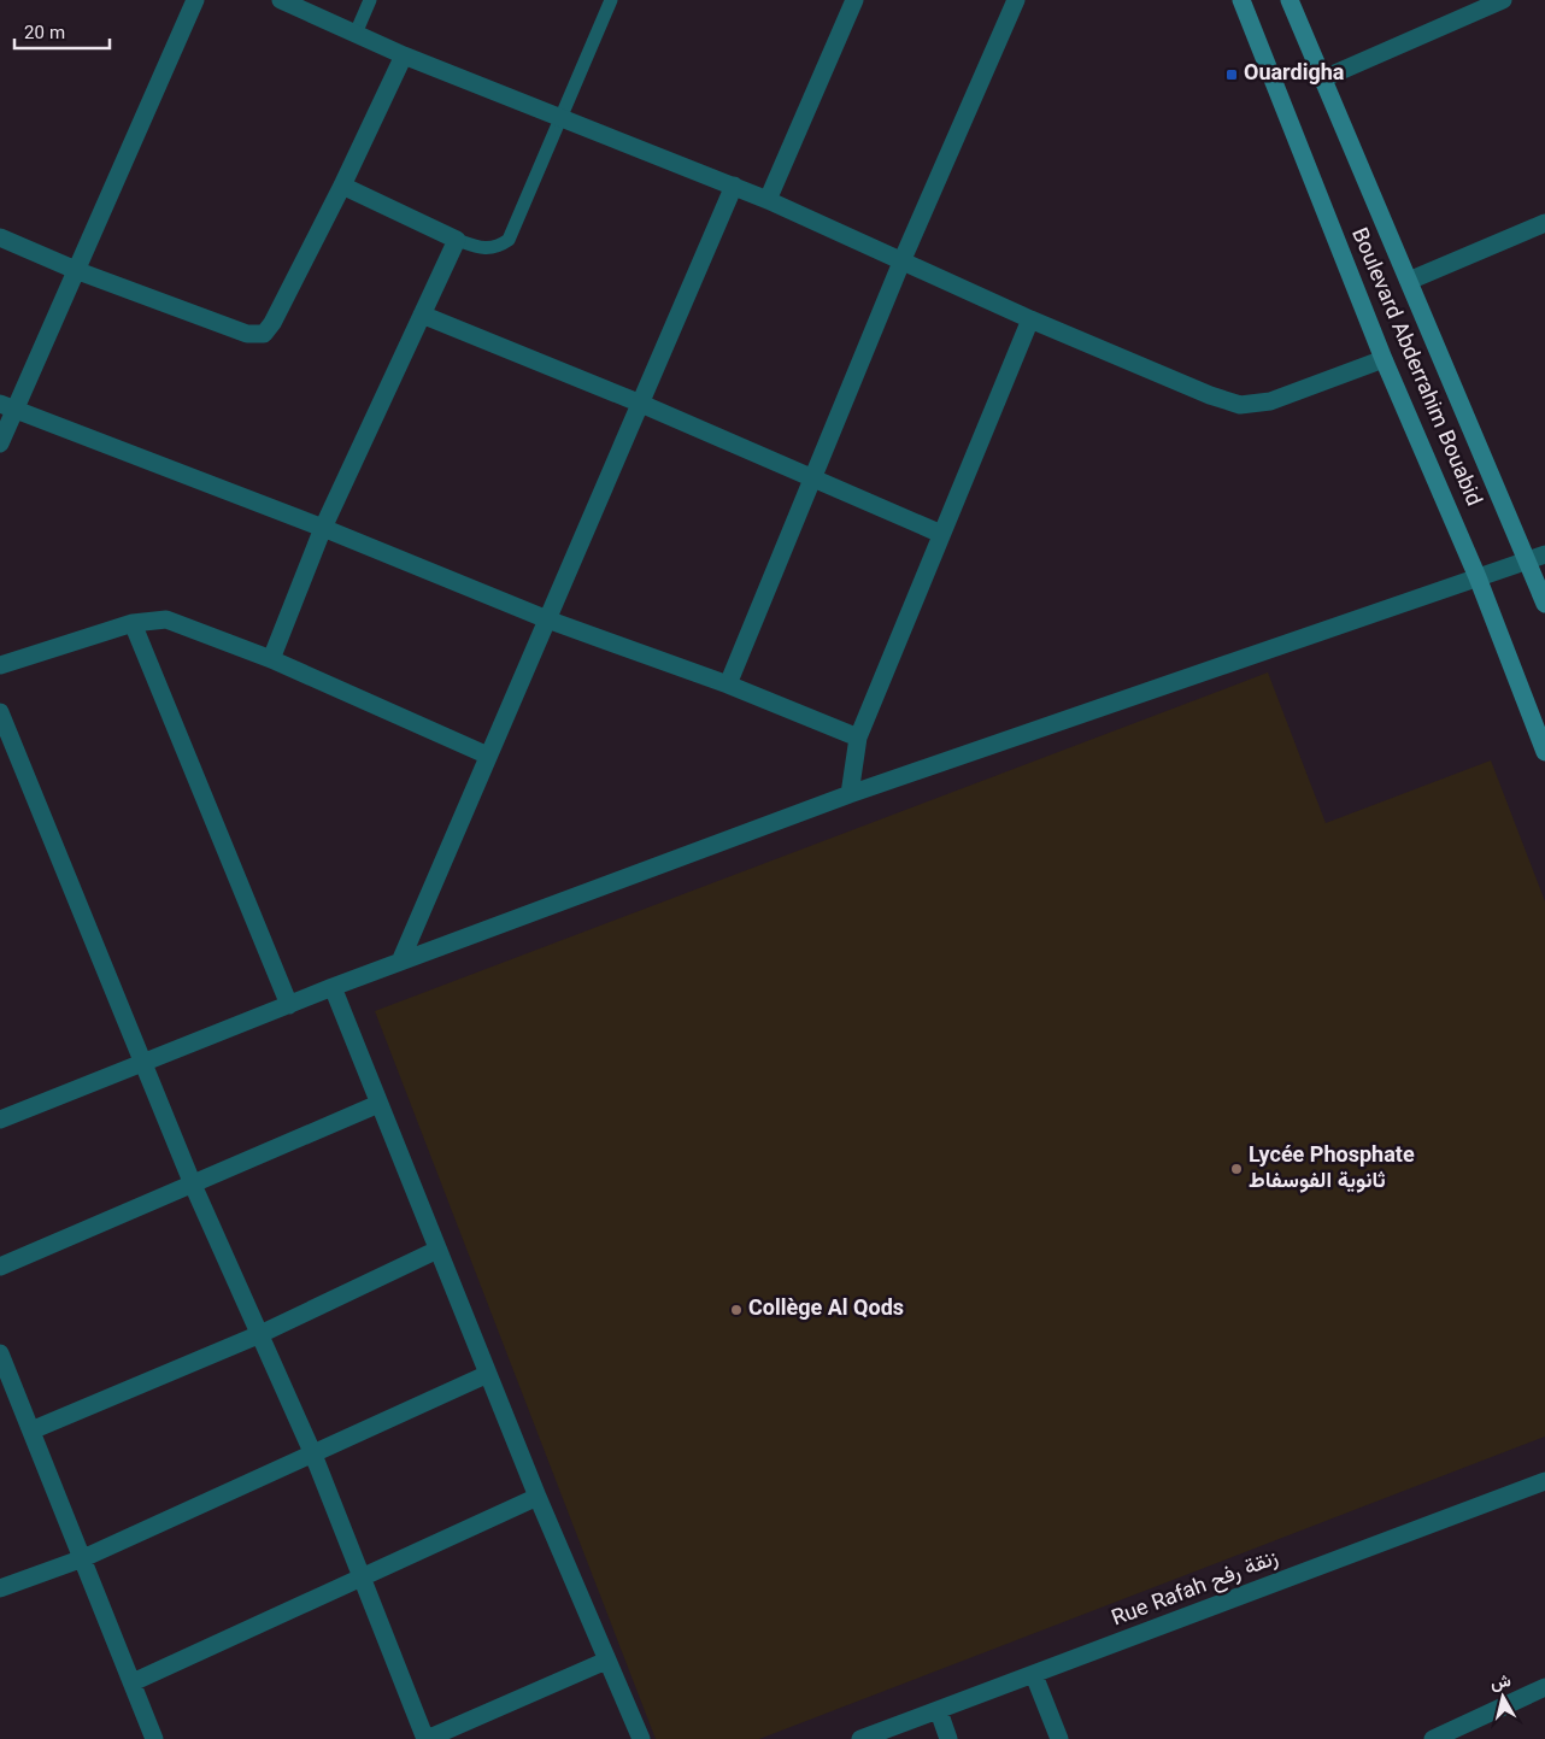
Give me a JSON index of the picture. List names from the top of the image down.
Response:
{
  "streets": {
    "main road": ["Boulevard Abderrahim Bouabid"],
    "street": ["Rue Rafah زنقة رفح"]
  },
  "places": {
    "transit": ["Ouardigha"],
    "other": ["Lycée Phosphate ثانوية الفوسفاط", "Collège Al Qods"]
  },
  "scale_bar": "20 m",
  "north": "top"
}
